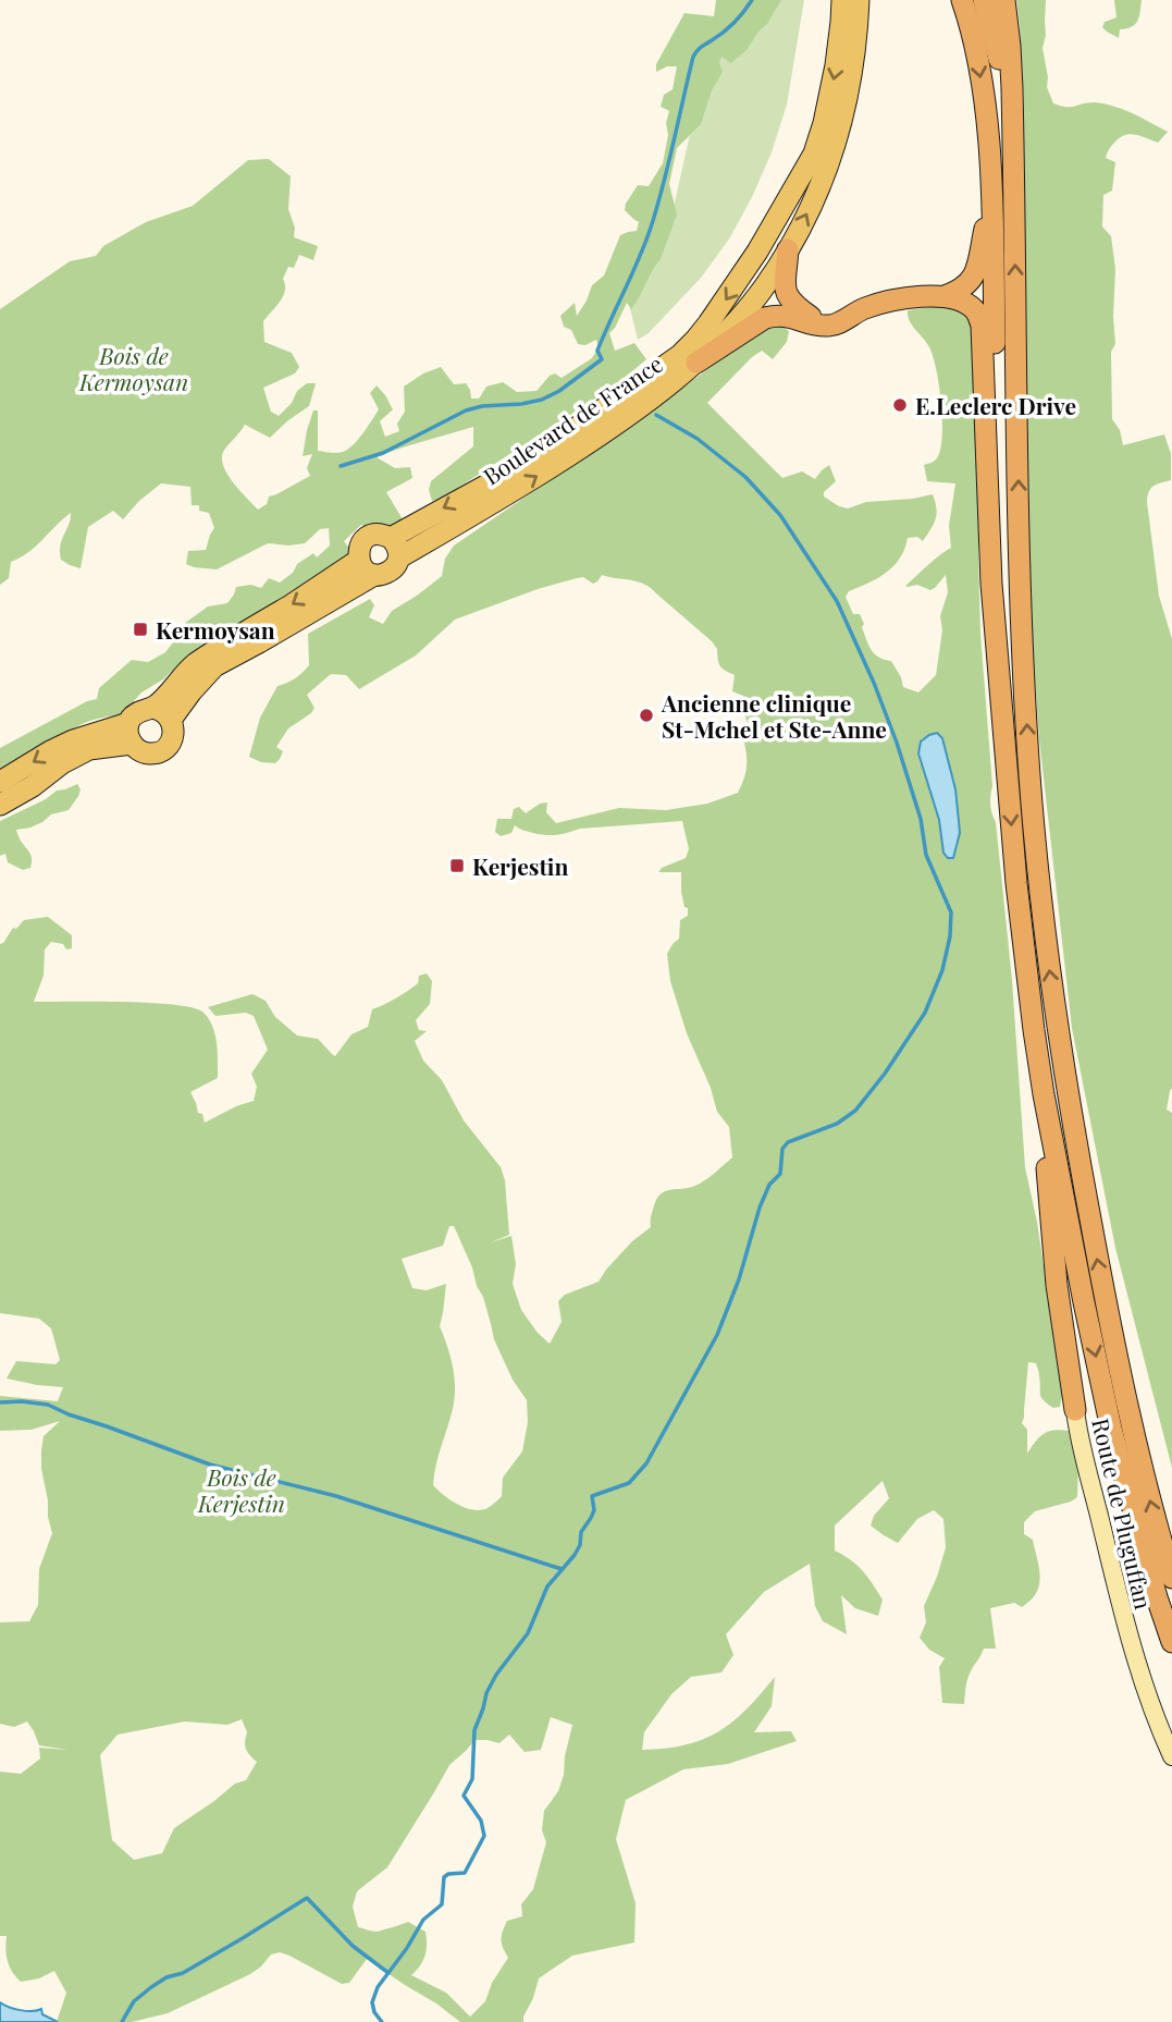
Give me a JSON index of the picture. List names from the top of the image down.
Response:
{
  "streets": {
    "main road": ["Boulevard de France", "Route de Pluguffan"]
  },
  "parks": ["Bois de Kermoysan", "Bois de Kerjestin"],
  "places": {
    "other": ["E.Leclerc Drive", "Ancienne clinique St-Mchel et Ste-Anne"],
    "transit": ["Kermoysan", "Kerjestin"]
  }
}
